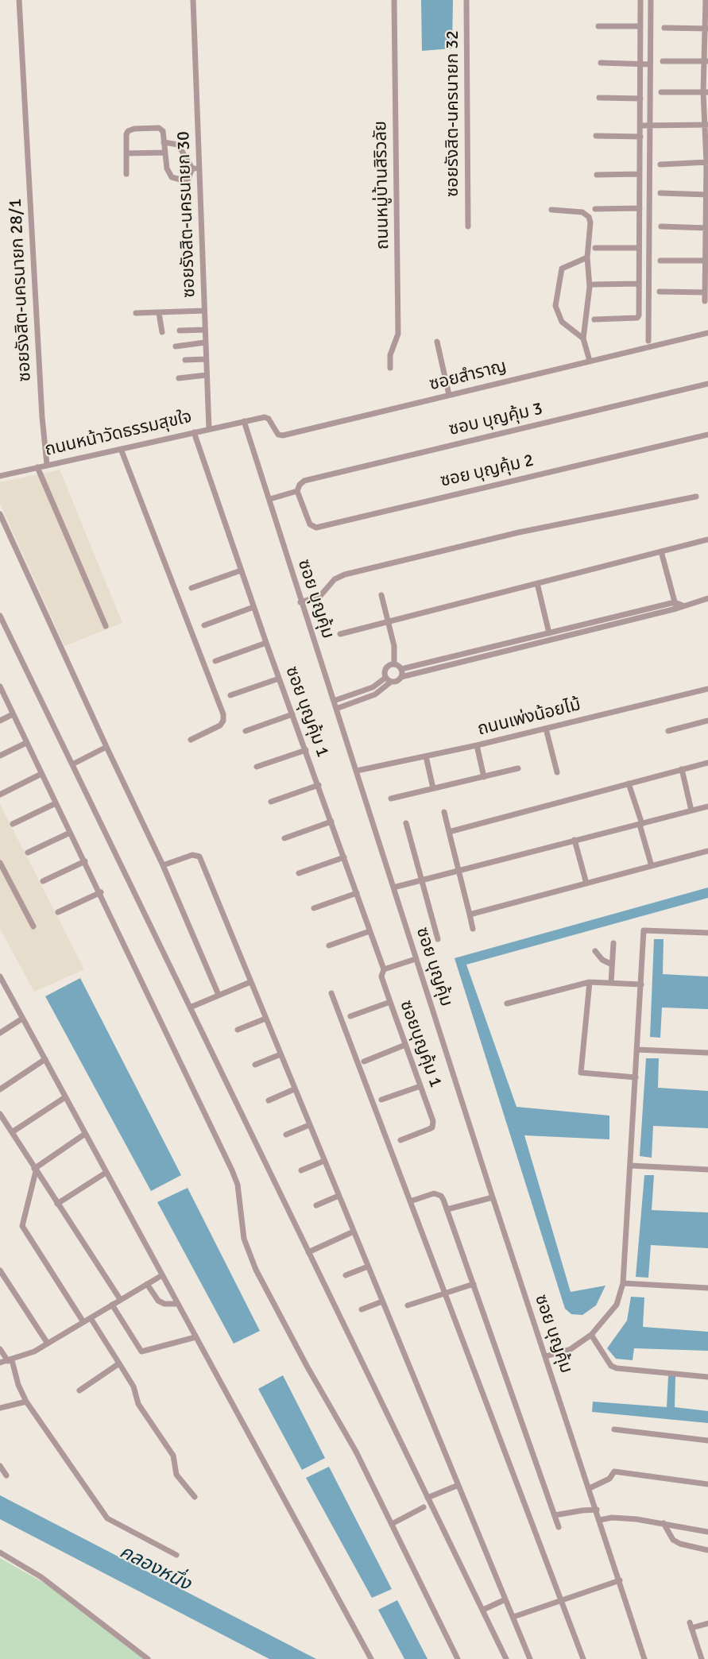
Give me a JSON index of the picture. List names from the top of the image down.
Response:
{
  "streets": {
    "street": [
      "ซอยรังสิต-นครนายก 32",
      "ถนนหมู่บ้านสิริวลัย",
      "ซอยรังสิต-นครนายก 30",
      "ซอยรังสิต-นครนายก 28/1",
      "ซอยสำราญ",
      "ซอบ บุญคุ้ม 3",
      "ถนนหน้าวัดธรรมสุขใจ",
      "ซอย บุญคุ้ม 2",
      "ซอย บุญคุ้ม",
      "ซอย บุญคุ้ม 1",
      "ถนนเพ่งน้อยไม้",
      "ซอยบุญคุ้ม 1"
    ]
  },
  "crossings": [
    ["ซอยรังสิต-นครนายก 30", "ถนนหน้าวัดธรรมสุขใจ"],
    ["ซอยรังสิต-นครนายก 28/1", "ถนนหน้าวัดธรรมสุขใจ"],
    ["ซอยสำราญ", "ถนนหน้าวัดธรรมสุขใจ"],
    ["ซอยสำราญ", "ซอย บุญคุ้ม"],
    ["ซอบ บุญคุ้ม 3", "ซอย บุญคุ้ม 2"],
    ["ถนนหน้าวัดธรรมสุขใจ", "ซอย บุญคุ้ม"],
    ["ถนนหน้าวัดธรรมสุขใจ", "ซอย บุญคุ้ม 1"],
    ["ซอย บุญคุ้ม", "ถนนเพ่งน้อยไม้"],
    ["ซอย บุญคุ้ม 1", "ซอยบุญคุ้ม 1"]
  ],
  "water": ["คลองหนึ่ง"]
}
